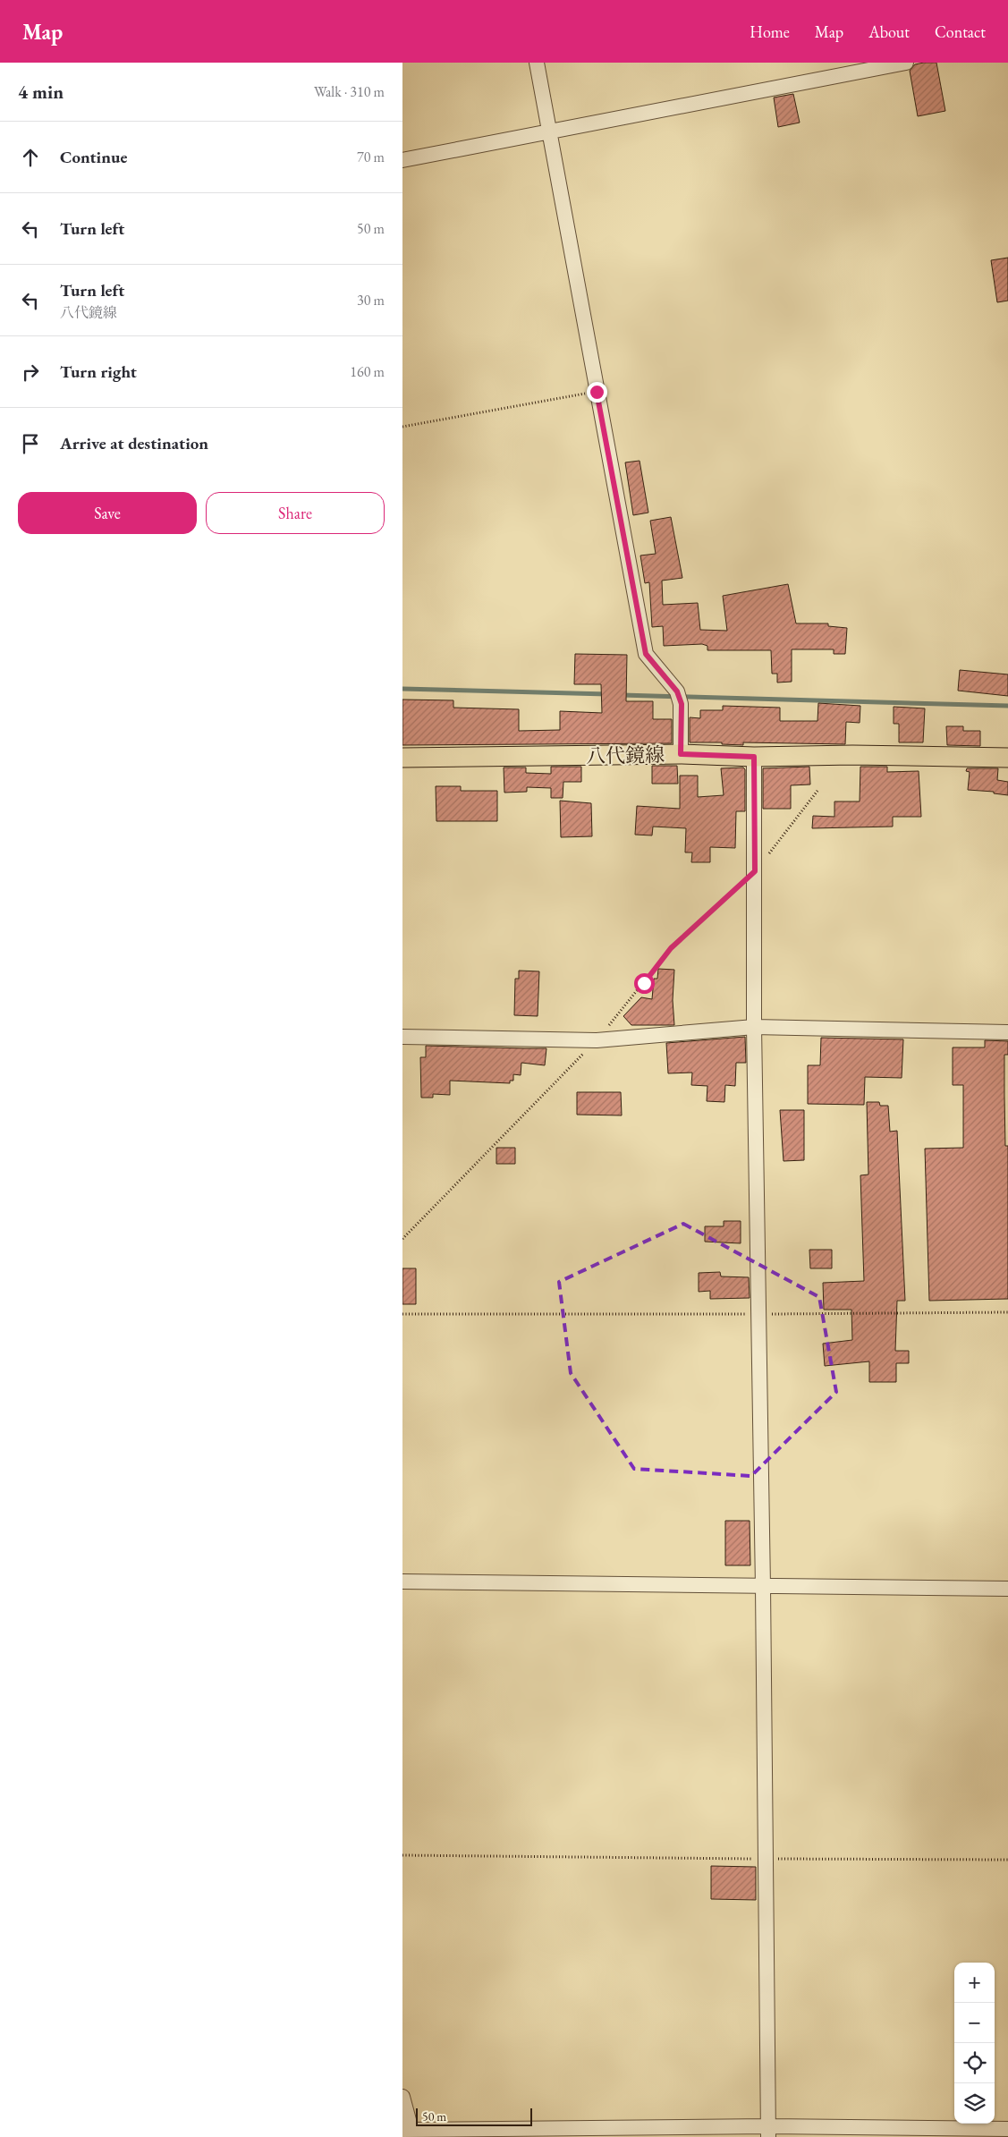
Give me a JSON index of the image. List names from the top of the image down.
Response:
{
  "streets": {
    "main road": ["八代鏡線"]
  },
  "scale_bar": "50 m",
  "page": {
    "header": "Map",
    "nav": [
      "Home",
      "Map",
      "About",
      "Contact"
    ],
    "heading": ["4 min", "Walk · 310 m"],
    "list": [
      ["Continue", "70 m"],
      ["Turn left", "50 m"],
      ["Turn left", "八代鏡線", "30 m"],
      ["Turn right", "160 m"],
      "Arrive at destination"
    ],
    "buttons": ["Save", "Share"],
    "map_buttons": ["+", "−"],
    "scale": "50 m"
  }
}
